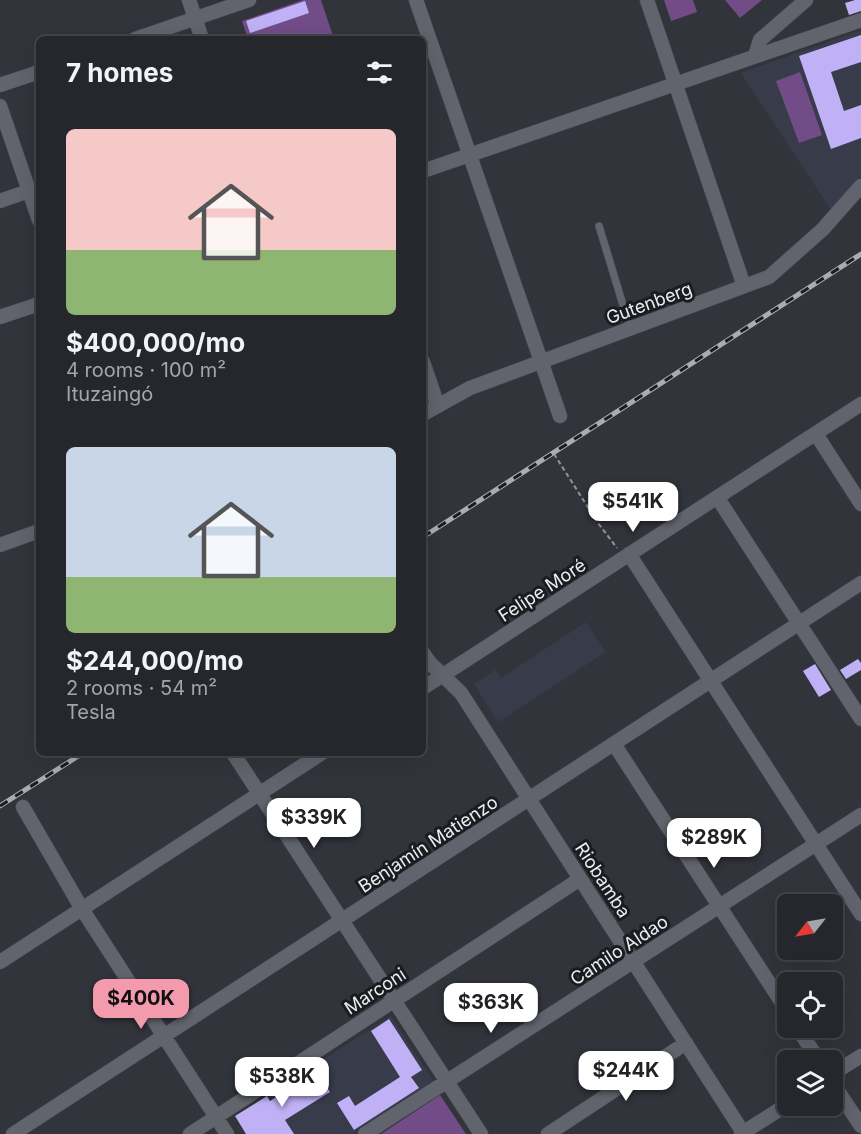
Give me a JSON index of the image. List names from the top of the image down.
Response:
{
  "streets": {
    "street": [
      "Gutenberg",
      "Felipe Moré",
      "Benjamín Matienzo",
      "Riobamba",
      "Camilo Aldao",
      "Marconi"
    ]
  },
  "crossings": [
    ["Felipe Moré", "Riobamba"],
    ["Benjamín Matienzo", "Riobamba"],
    ["Riobamba", "Camilo Aldao"],
    ["Riobamba", "Marconi"]
  ],
  "north": "bottom left",
  "page": {
    "heading": "7 homes",
    "list": [
      {
        "name": "$400,000/mo",
        "note": "4 rooms · 100 m² · Ituzaingó"
      },
      {
        "name": "$244,000/mo",
        "note": "2 rooms · 54 m² · Tesla"
      }
    ],
    "price": [
      "$541K",
      "$339K",
      "$289K",
      "$400K",
      "$363K",
      "$244K",
      "$538K"
    ]
  }
}
